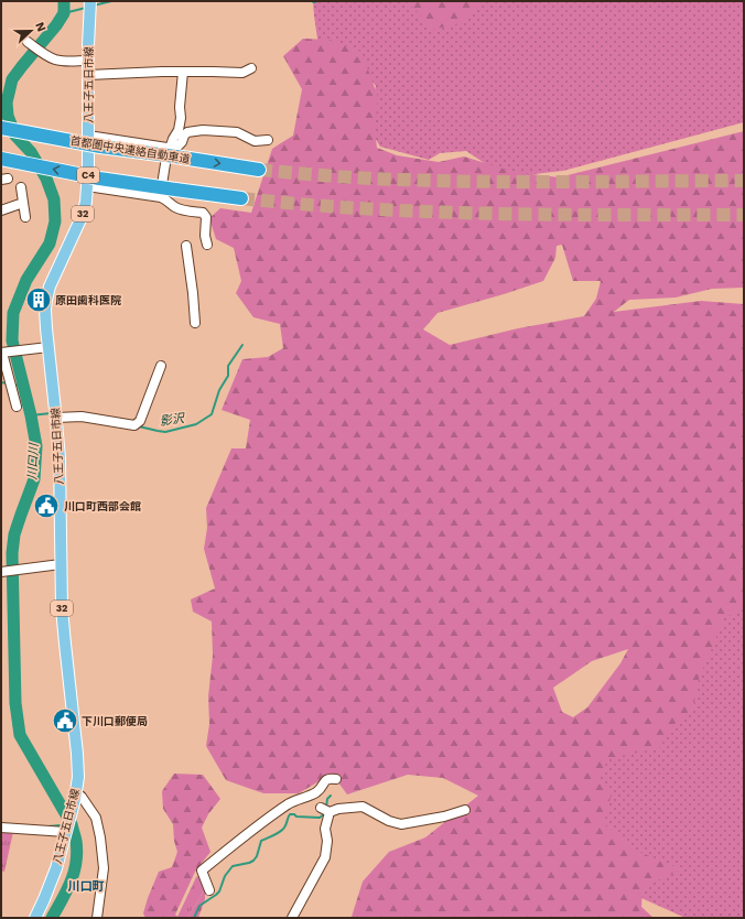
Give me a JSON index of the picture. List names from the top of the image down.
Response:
{
  "streets": {
    "highway": ["首都圏中央連絡自動車道", "C4"],
    "main road": ["八王子五日市線", "32"]
  },
  "districts": ["川口町"],
  "water": ["影沢", "川口川"],
  "places": {
    "building": ["原田歯科医院"],
    "public building": ["川口町西部会館", "下川口郵便局"]
  },
  "north": "right"
}
